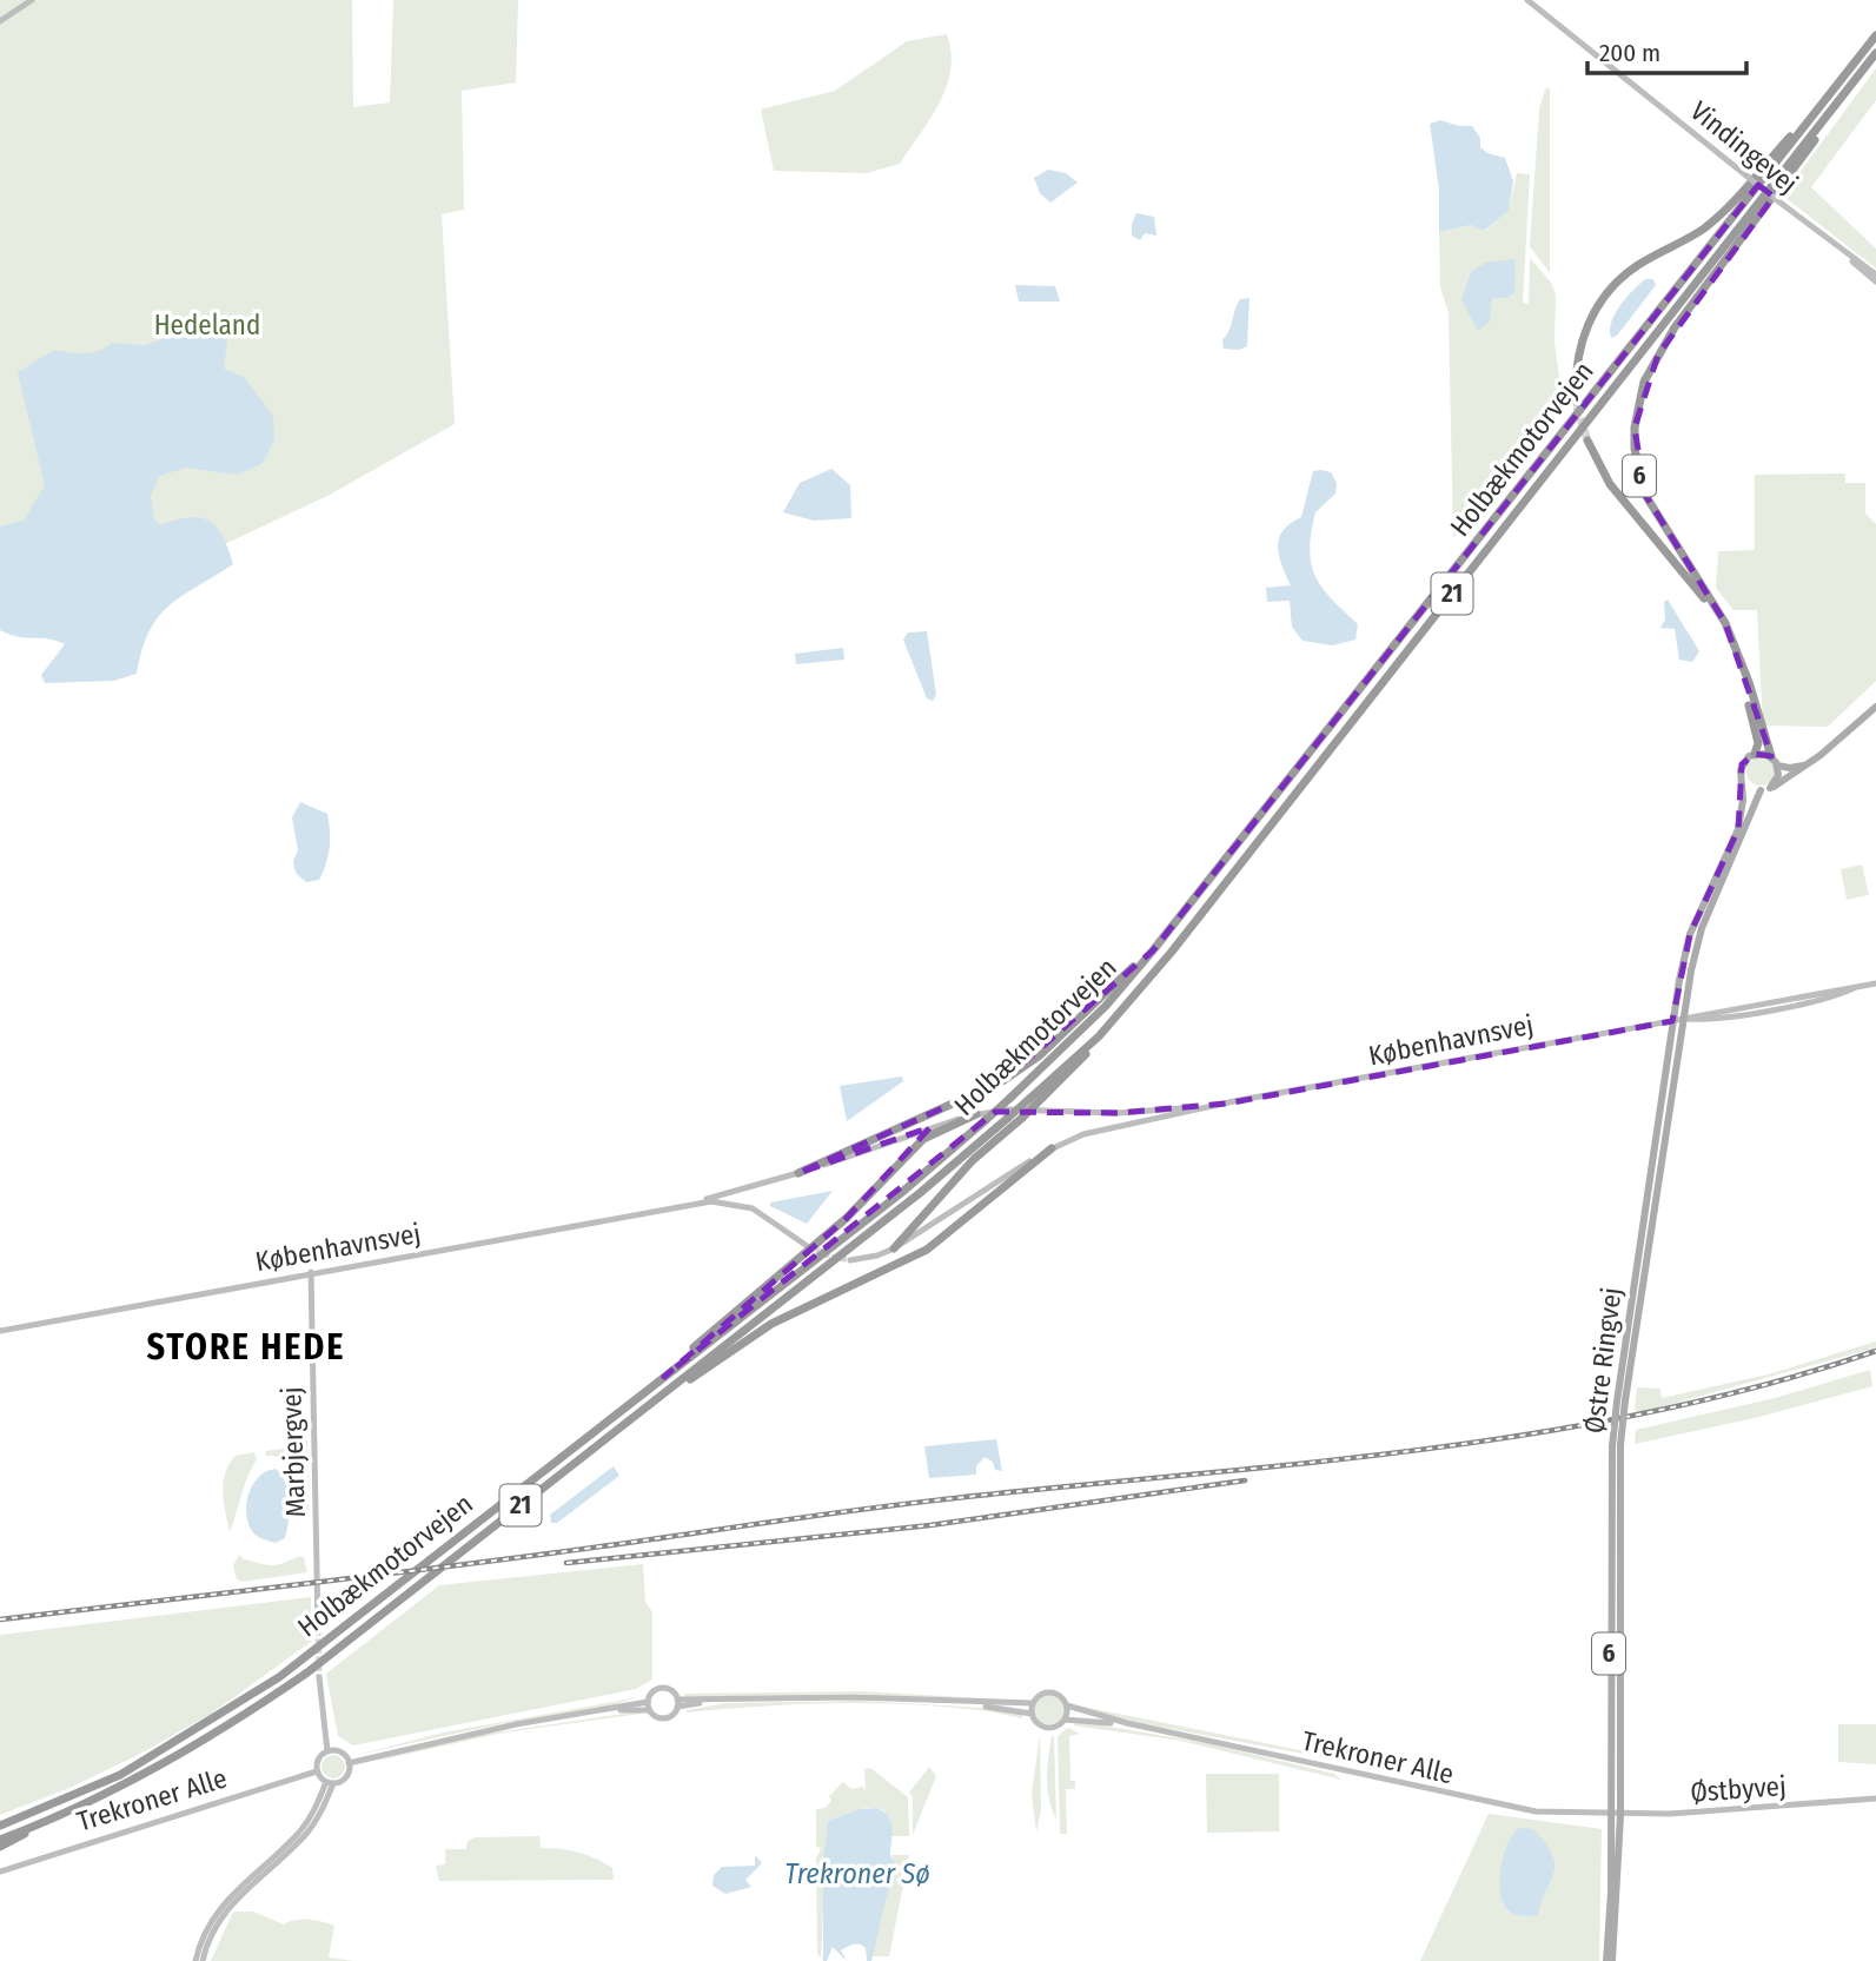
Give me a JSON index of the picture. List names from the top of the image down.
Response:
{
  "streets": {
    "highway": ["Holbækmotorvejen", "6", "21"],
    "main road": ["Østre Ringvej"],
    "street": [
      "Vindingevej",
      "Københavnsvej",
      "Marbjergvej",
      "Trekroner Alle",
      "Østbyvej"
    ]
  },
  "crossings": [
    ["Holbækmotorvejen", "6"],
    ["Holbækmotorvejen", "Københavnsvej"],
    ["6", "Østre Ringvej"],
    ["Københavnsvej", "Østre Ringvej"],
    ["Københavnsvej", "Marbjergvej"],
    ["Østre Ringvej", "Trekroner Alle"],
    ["Østre Ringvej", "Østbyvej"],
    ["Trekroner Alle", "Østbyvej"]
  ],
  "districts": ["STORE HEDE"],
  "water": ["Trekroner Sø"],
  "parks": ["Hedeland"],
  "scale_bar": "200 m"
}
